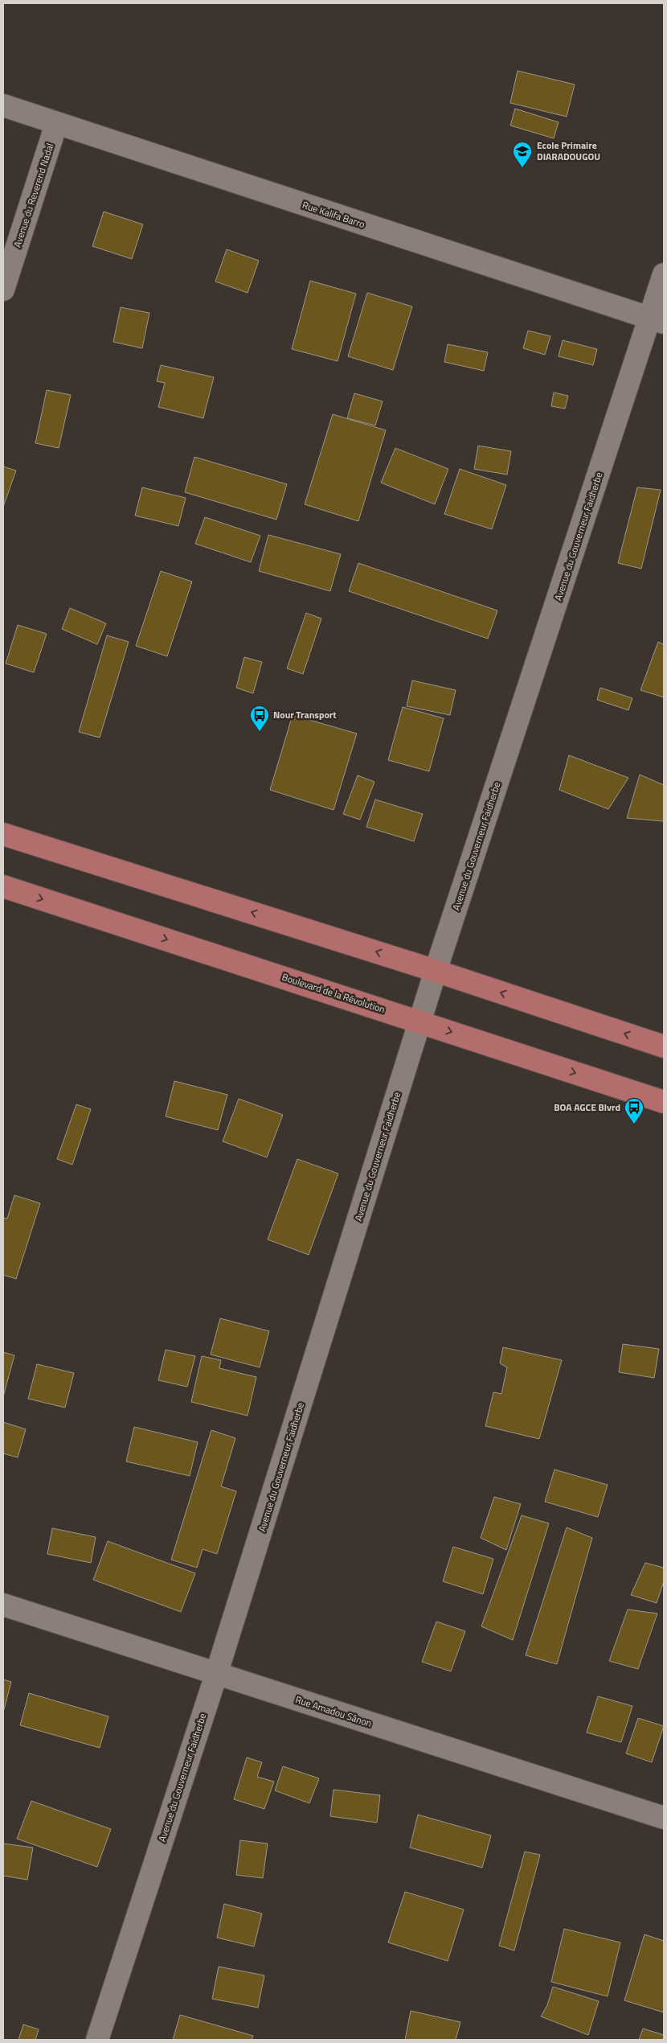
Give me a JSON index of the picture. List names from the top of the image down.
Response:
{
  "streets": {
    "main road": ["Boulevard de la Révolution"],
    "street": [
      "Avenue du Reverend Nadal",
      "Rue Kalifa Barro",
      "Avenue du Gouverneur Faidherbe",
      "Rue Amadou Sânon"
    ]
  },
  "crossings": [
    ["Avenue du Reverend Nadal", "Rue Kalifa Barro"],
    ["Rue Kalifa Barro", "Avenue du Gouverneur Faidherbe"],
    ["Avenue du Gouverneur Faidherbe", "Boulevard de la Révolution"],
    ["Avenue du Gouverneur Faidherbe", "Rue Amadou Sânon"]
  ],
  "places": {
    "school or university": ["Ecole Primaire DIARADOUGOU"],
    "bus stop": ["Nour Transport", "BOA AGCE Blvrd"]
  }
}
